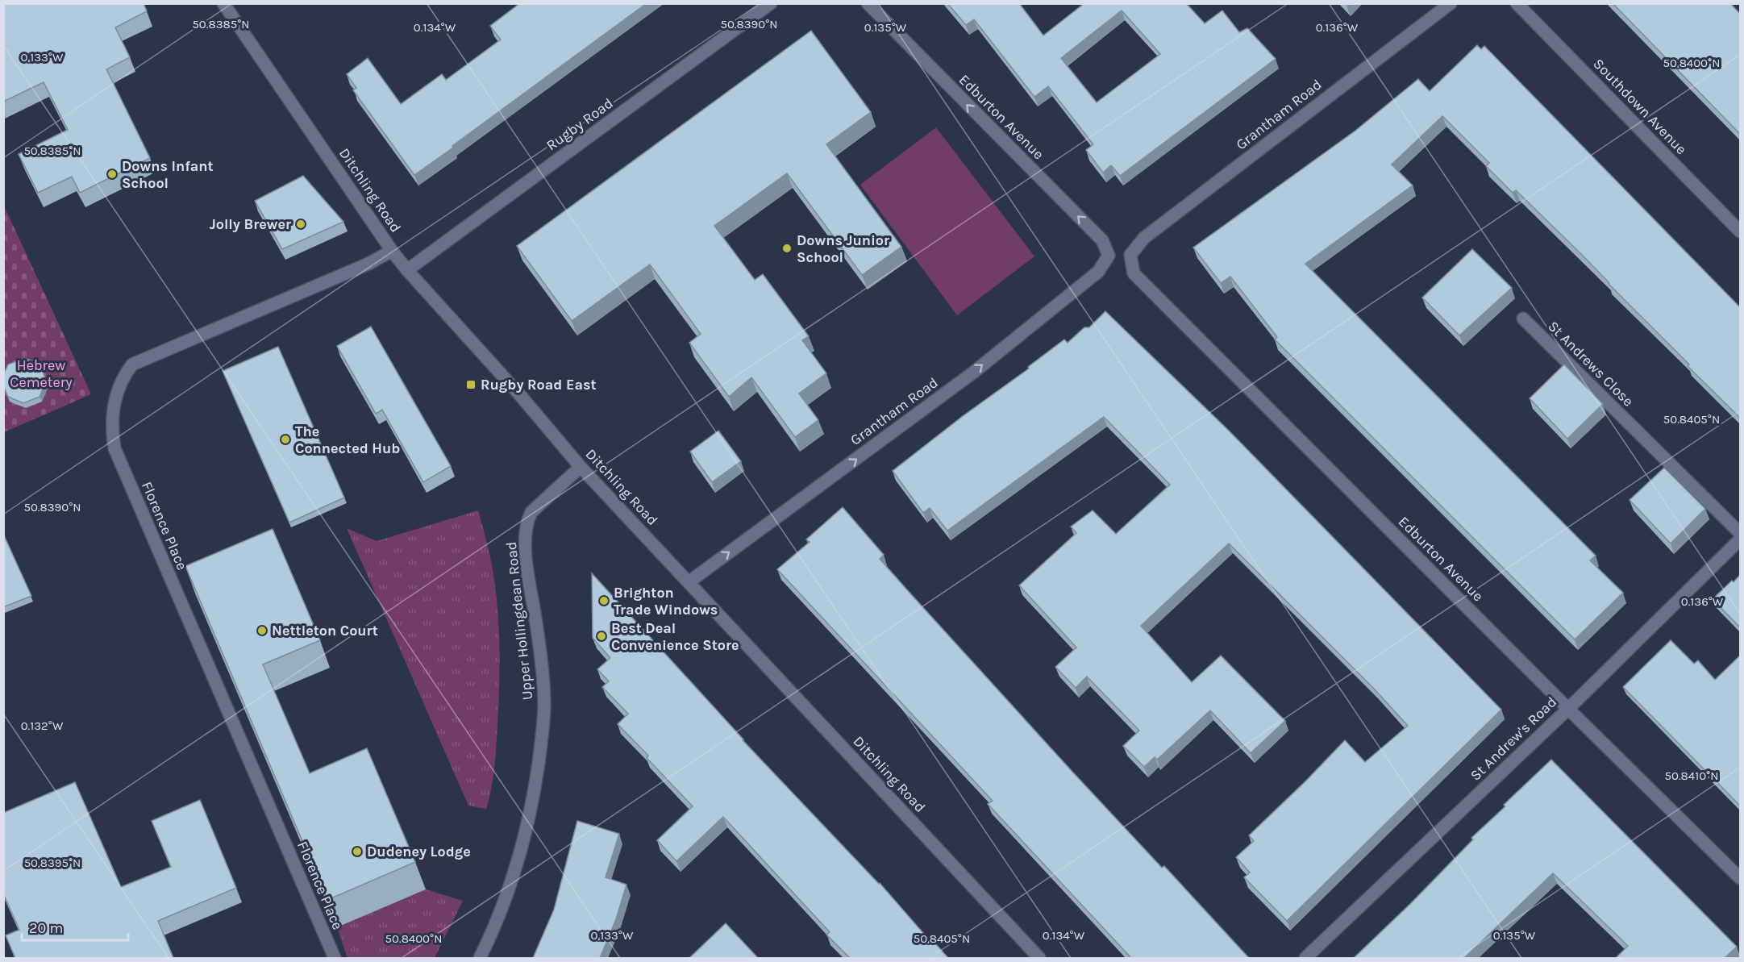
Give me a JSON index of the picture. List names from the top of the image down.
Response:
{
  "streets": {
    "street": [
      "Southdown Avenue",
      "Grantham Road",
      "Edburton Avenue",
      "Rugby Road",
      "Ditchling Road",
      "St Andrews Close",
      "Florence Place",
      "Upper Hollingdean Road",
      "St Andrew's Road"
    ]
  },
  "crossings": [
    ["Grantham Road", "Edburton Avenue"],
    ["Grantham Road", "Ditchling Road"],
    ["Edburton Avenue", "St Andrew's Road"],
    ["Rugby Road", "Ditchling Road"],
    ["Ditchling Road", "Florence Place"],
    ["Ditchling Road", "Upper Hollingdean Road"]
  ],
  "one_way": ["Grantham Road"],
  "parks": ["Hebrew Cemetery"],
  "places": {
    "other": [
      "Downs Infant School",
      "Jolly Brewer",
      "Downs Junior School",
      "The Connected Hub",
      "Brighton Trade Windows",
      "Nettleton Court",
      "Best Deal Convenience Store",
      "Dudeney Lodge"
    ],
    "transit": ["Rugby Road East"]
  },
  "scale_bar": "20 m",
  "coordinates": [
    "50.8385°N",
    "50.8390°N",
    "0.134°W",
    "0.135°W",
    "0.136°W",
    "0.133°W",
    "50.8400°N",
    "50.8405°N",
    "0.132°W",
    "50.8410°N",
    "50.8395°N"
  ]
}
